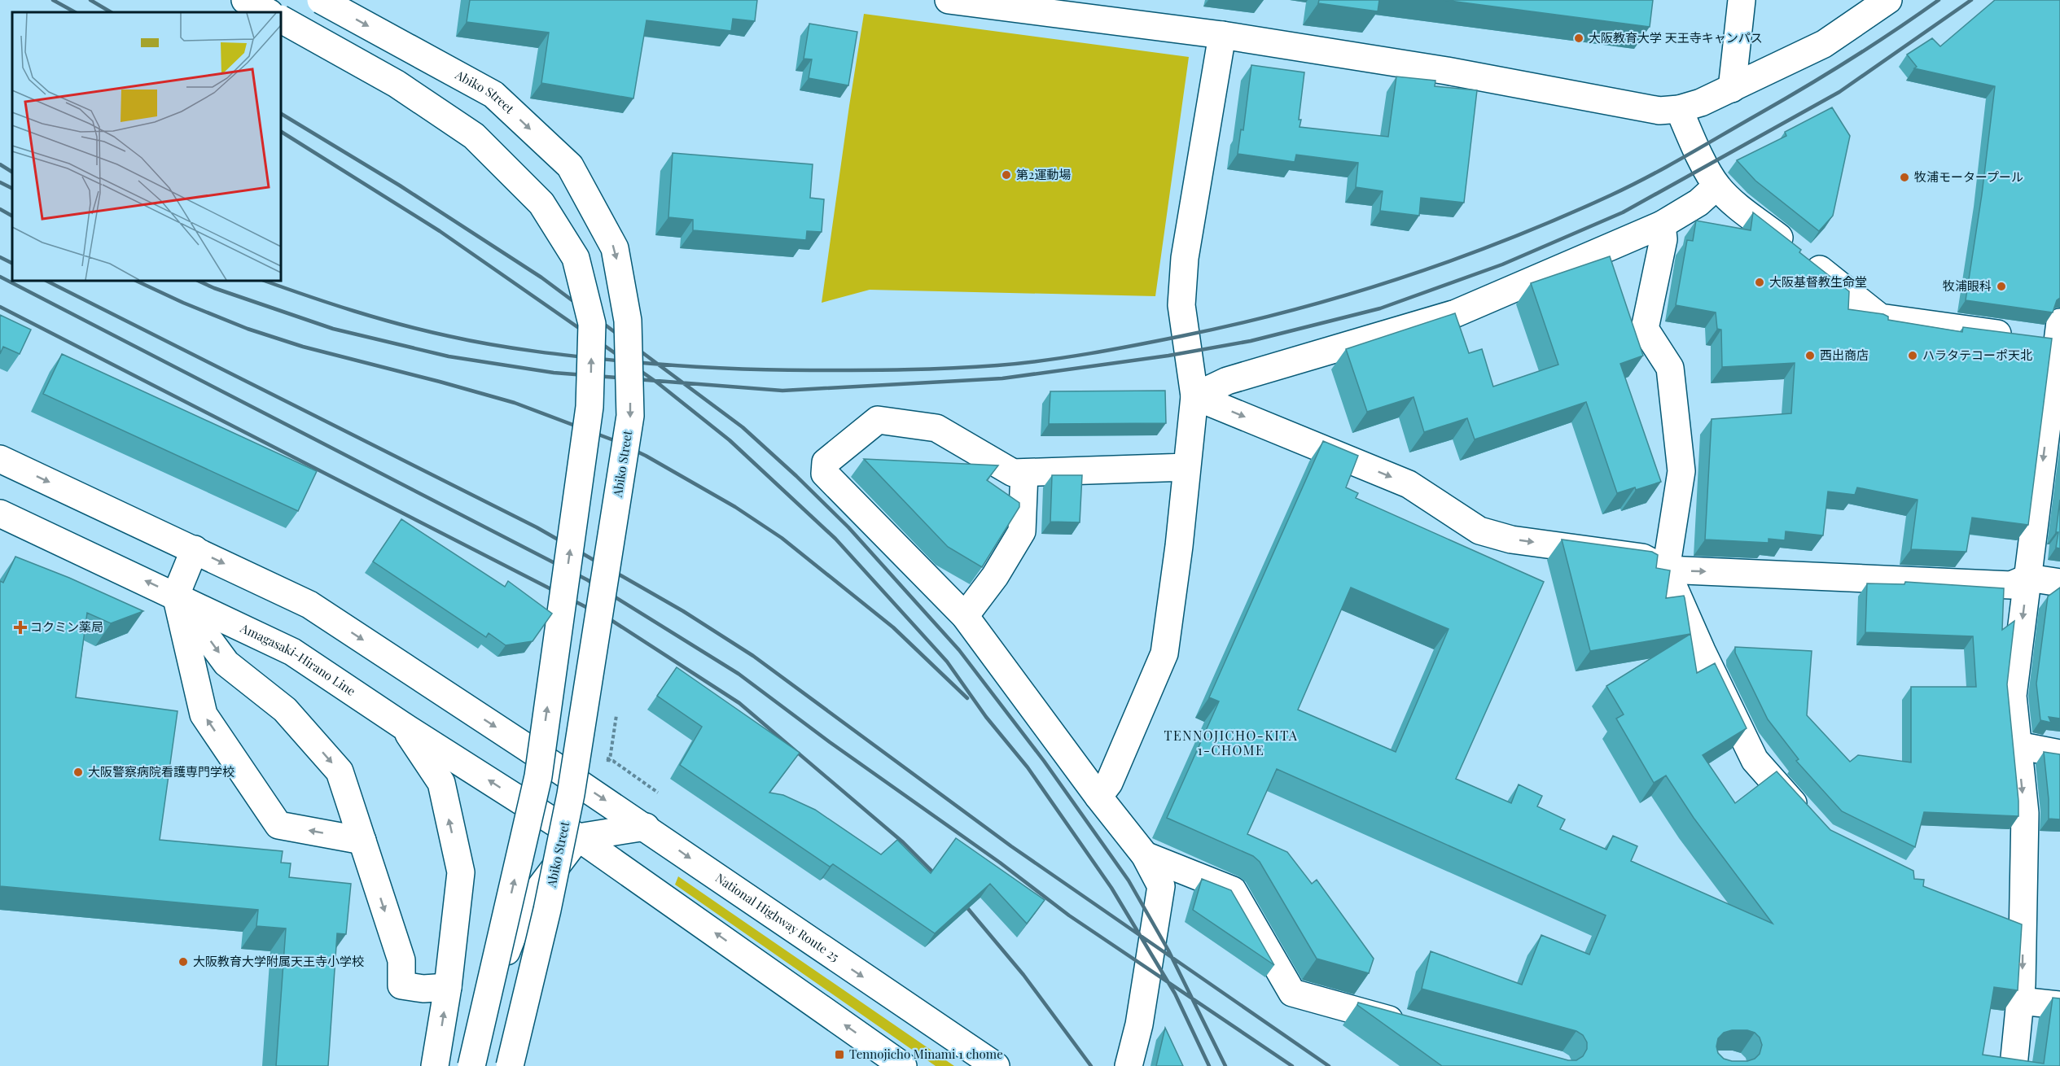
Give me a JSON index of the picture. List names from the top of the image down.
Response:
{
  "streets": {
    "main road": ["Abiko Street", "Amagasaki-Hirano Line", "National Highway Route 25"]
  },
  "districts": ["TENNOJICHO-KITA 1-CHOME"],
  "places": {
    "other": [
      "大阪教育大学 天王寺キャンパス",
      "第2運動場",
      "牧浦モータープール",
      "大阪基督教生命堂",
      "牧浦眼科",
      "西出商店",
      "ハラタテコーポ天北",
      "大阪警察病院看護専門学校",
      "大阪教育大学附属天王寺小学校"
    ],
    "health": ["コクミン薬局"],
    "transit": ["Tennojicho Minami 1 chome"]
  }
}
